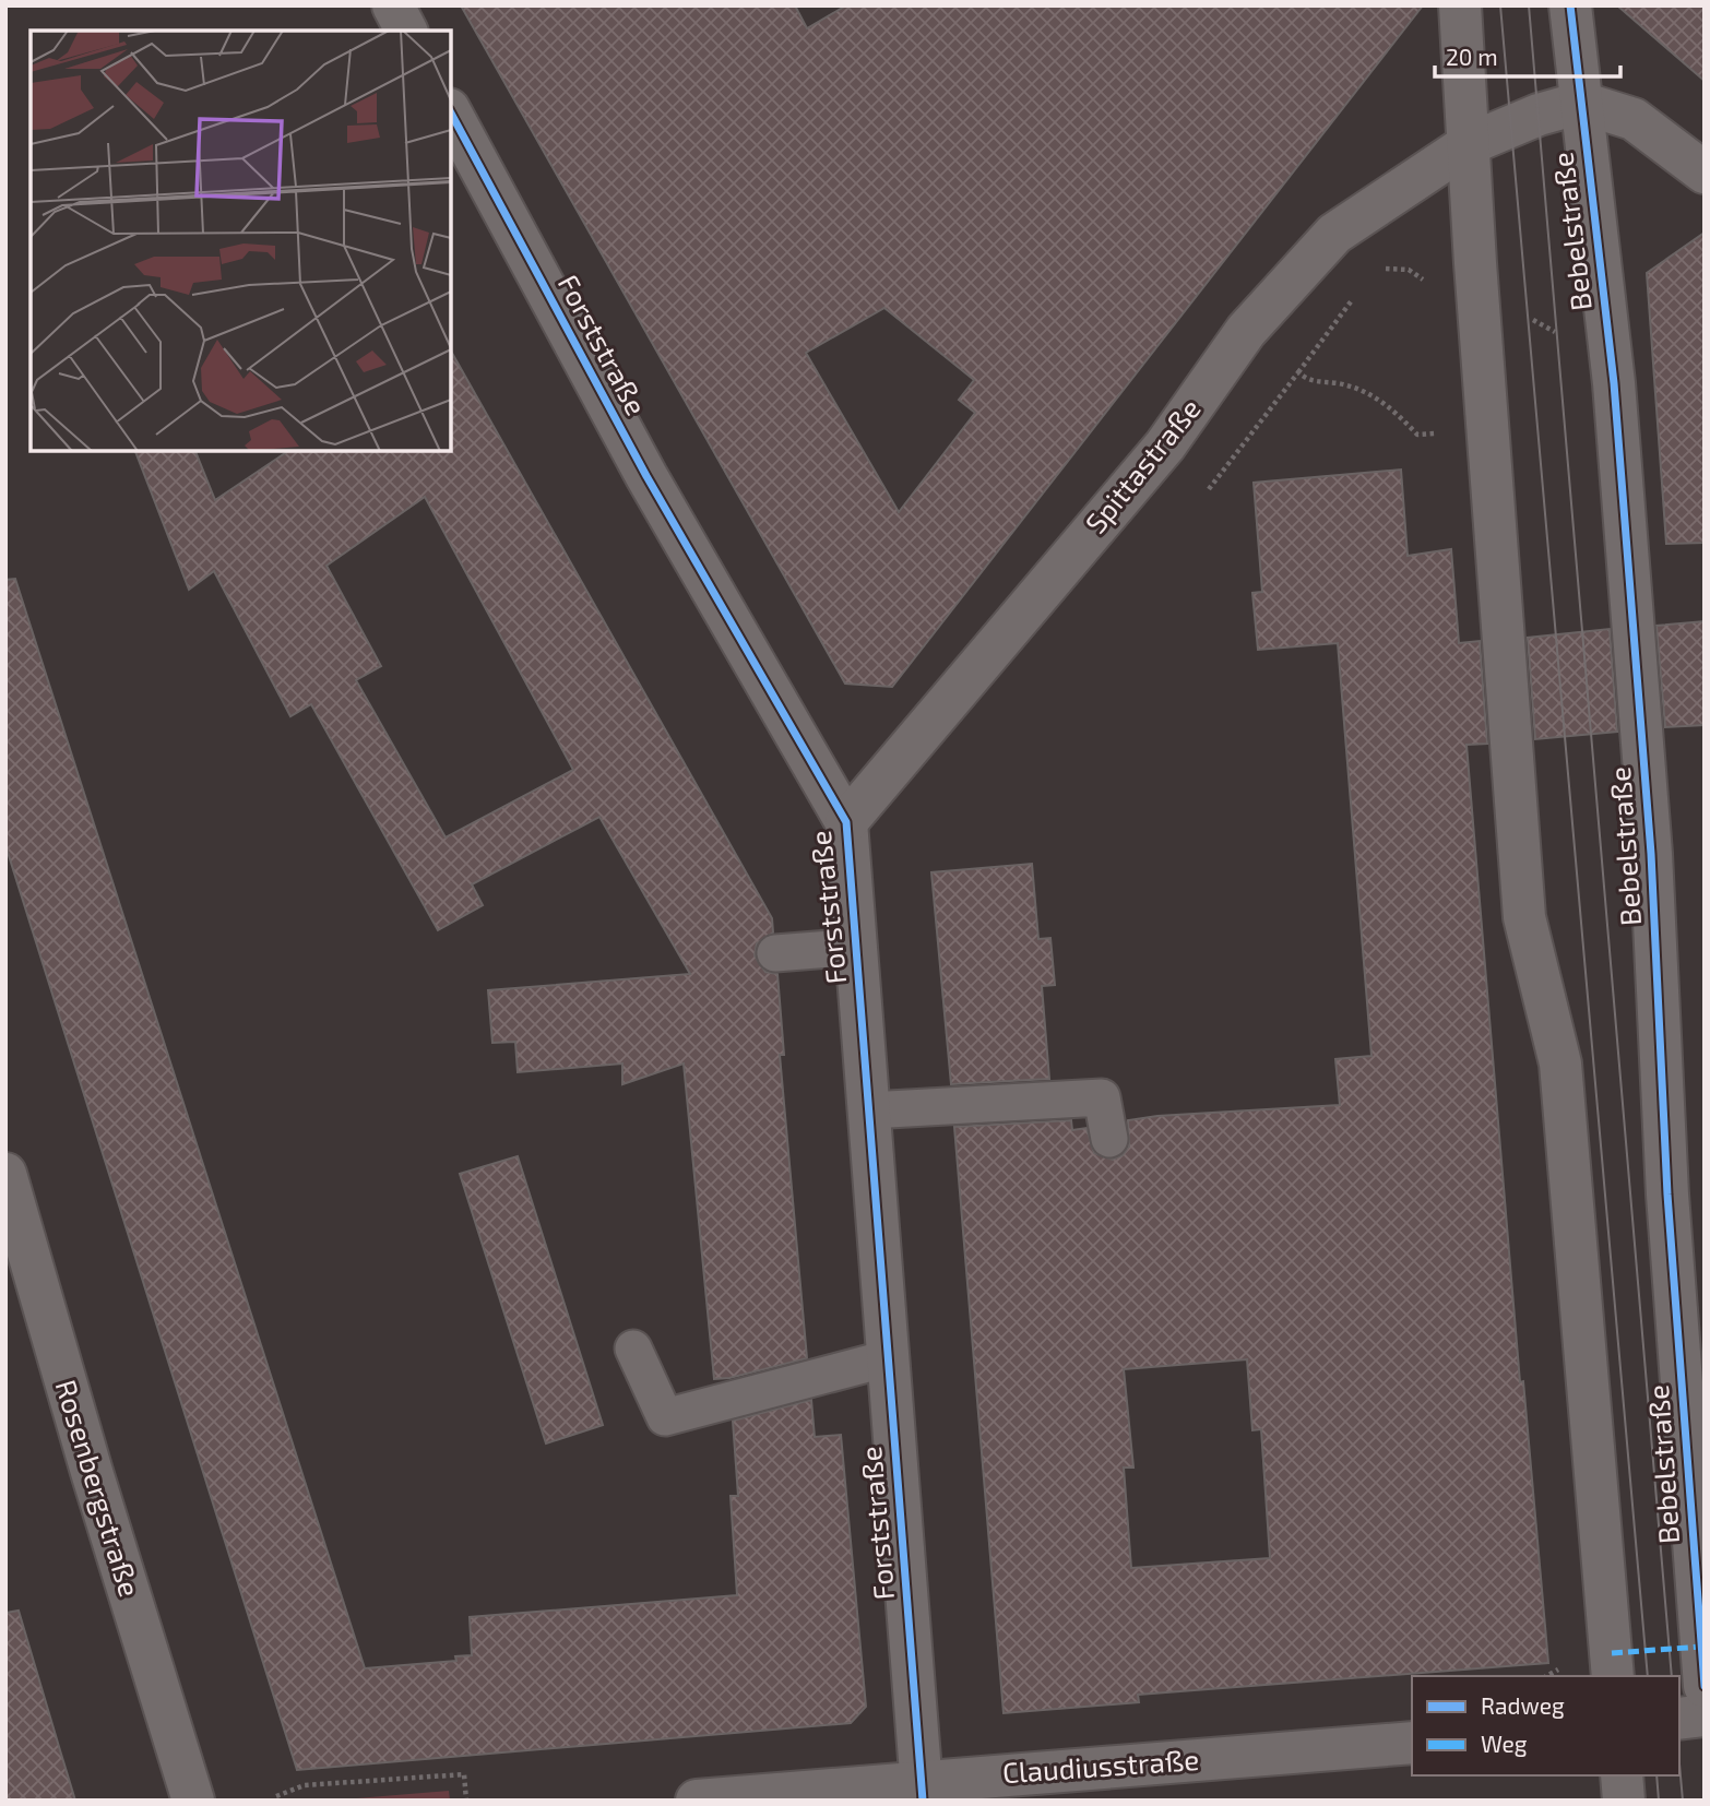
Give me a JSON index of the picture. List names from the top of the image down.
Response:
{
  "streets": {
    "street": [
      "Bebelstraße",
      "Forststraße",
      "Spittastraße",
      "Rosenbergstraße",
      "Claudiusstraße"
    ]
  },
  "crossings": [
    ["Bebelstraße", "Spittastraße"],
    ["Forststraße", "Spittastraße"],
    ["Forststraße", "Claudiusstraße"]
  ],
  "legend": ["Radweg", "Weg"],
  "scale_bar": "20 m"
}
